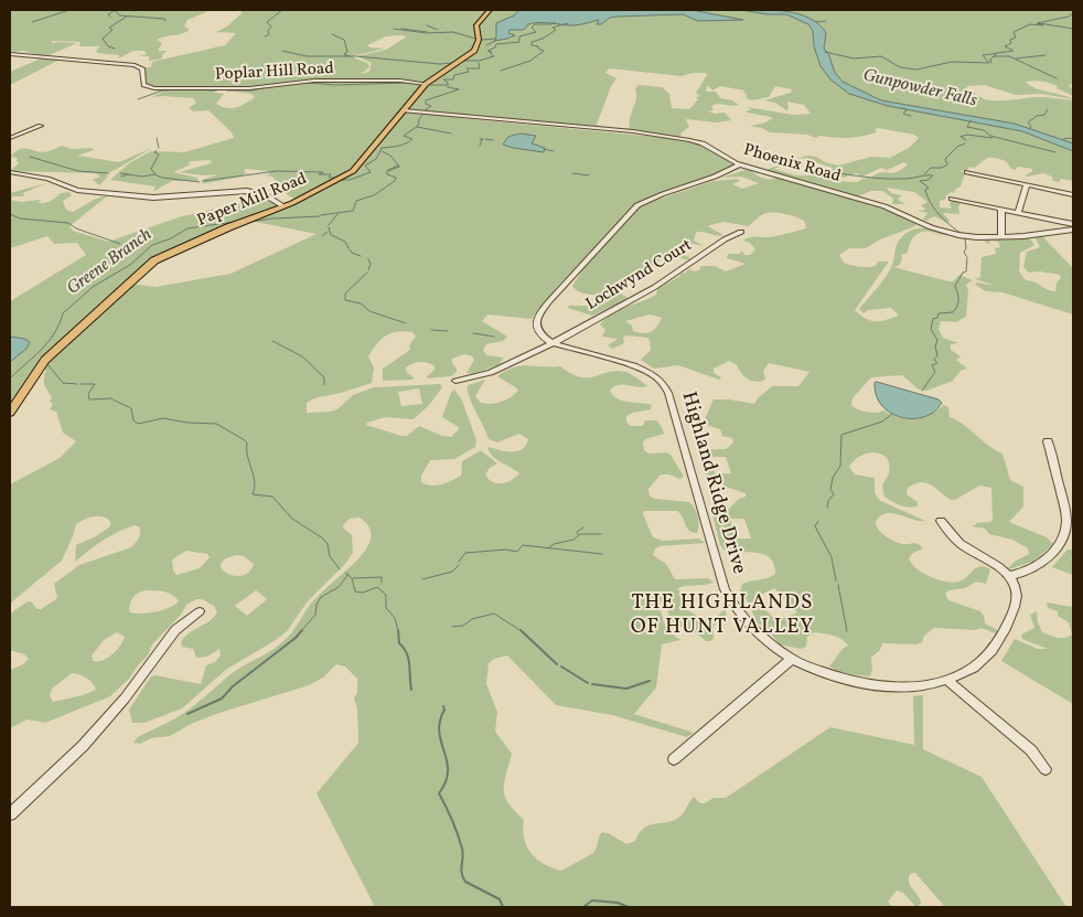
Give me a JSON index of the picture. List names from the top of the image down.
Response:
{
  "streets": {
    "main road": ["Paper Mill Road"],
    "street": [
      "Poplar Hill Road",
      "Phoenix Road",
      "Lochwynd Court",
      "Highland Ridge Drive"
    ]
  },
  "crossings": [
    ["Poplar Hill Road", "Paper Mill Road"],
    ["Phoenix Road", "Paper Mill Road"],
    ["Lochwynd Court", "Highland Ridge Drive"]
  ],
  "districts": ["THE HIGHLANDS OF HUNT VALLEY"],
  "water": ["Gunpowder Falls", "Greene Branch"]
}
